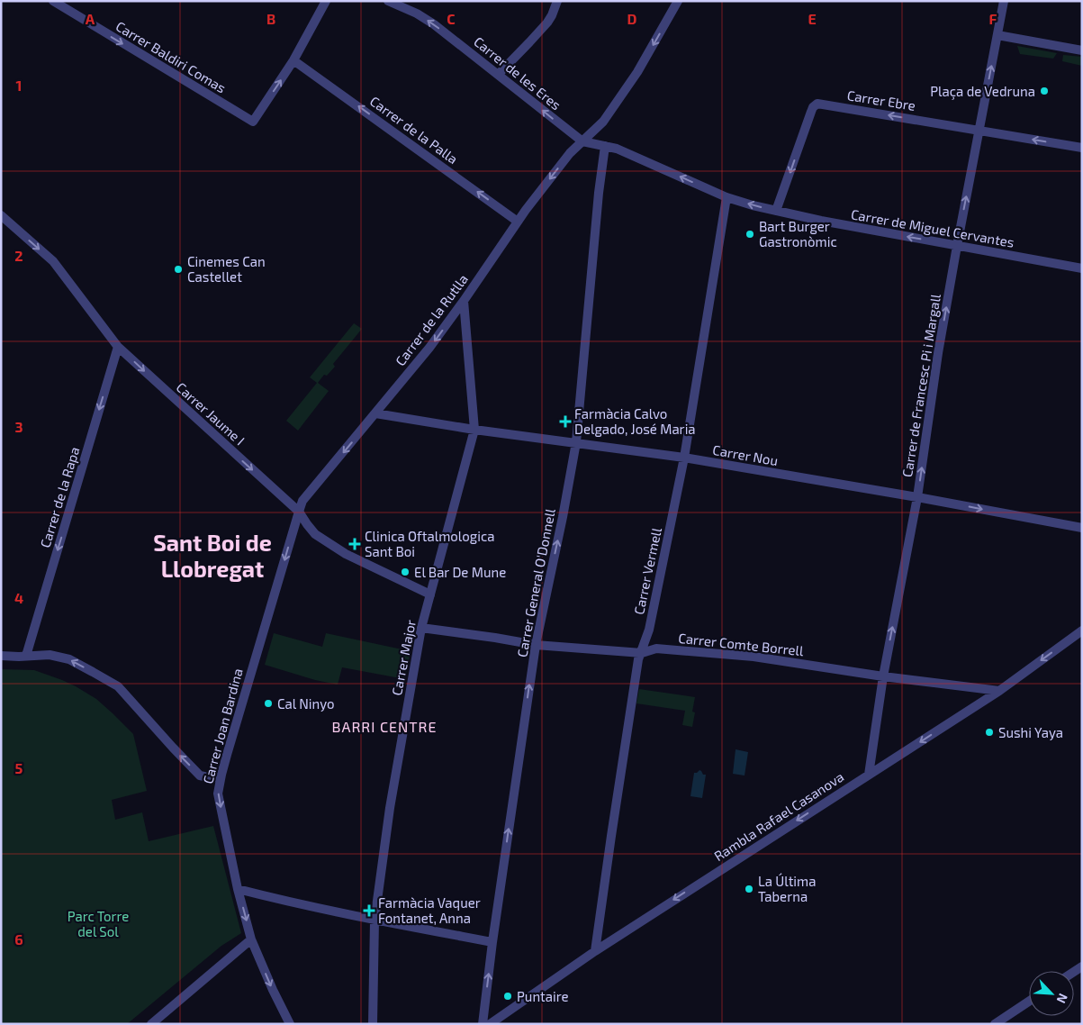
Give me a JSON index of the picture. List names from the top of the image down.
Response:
{
  "streets": {
    "street": [
      "Carrer Baldiri Comas",
      "Carrer de les Eres",
      "Carrer Ebre",
      "Carrer de la Palla",
      "Carrer de Miguel Cervantes",
      "Carrer de la Rutlla",
      "Carrer de Francesc Pi i Margall",
      "Carrer Jaume I",
      "Carrer Nou",
      "Carrer de la Rapa",
      "Carrer Vermell",
      "Carrer General O'Donnell",
      "Carrer Comte Borrell",
      "Carrer Major",
      "Carrer Joan Bardina",
      "Rambla Rafael Casanova"
    ]
  },
  "crossings": [
    ["Carrer Baldiri Comas", "Carrer de la Palla"],
    ["Carrer de les Eres", "Carrer de Miguel Cervantes"],
    ["Carrer de les Eres", "Carrer de la Rutlla"],
    ["Carrer Ebre", "Carrer de Miguel Cervantes"],
    ["Carrer Ebre", "Carrer de Francesc Pi i Margall"],
    ["Carrer de la Palla", "Carrer de la Rutlla"],
    ["Carrer de Miguel Cervantes", "Carrer de la Rutlla"],
    ["Carrer de Miguel Cervantes", "Carrer de Francesc Pi i Margall"],
    ["Carrer de Miguel Cervantes", "Carrer Vermell"],
    ["Carrer de Miguel Cervantes", "Carrer General O'Donnell"],
    ["Carrer de la Rutlla", "Carrer Jaume I"],
    ["Carrer de la Rutlla", "Carrer Nou"],
    ["Carrer de la Rutlla", "Carrer Major"],
    ["Carrer de la Rutlla", "Carrer Joan Bardina"],
    ["Carrer de Francesc Pi i Margall", "Carrer Nou"],
    ["Carrer de Francesc Pi i Margall", "Carrer Comte Borrell"],
    ["Carrer de Francesc Pi i Margall", "Rambla Rafael Casanova"],
    ["Carrer Jaume I", "Carrer de la Rapa"],
    ["Carrer Jaume I", "Carrer Major"],
    ["Carrer Jaume I", "Carrer Joan Bardina"],
    ["Carrer Nou", "Carrer Vermell"],
    ["Carrer Nou", "Carrer General O'Donnell"],
    ["Carrer Nou", "Carrer Major"],
    ["Carrer Vermell", "Carrer Comte Borrell"],
    ["Carrer Vermell", "Rambla Rafael Casanova"],
    ["Carrer General O'Donnell", "Carrer Comte Borrell"],
    ["Carrer Comte Borrell", "Carrer Major"],
    ["Carrer Comte Borrell", "Rambla Rafael Casanova"]
  ],
  "one_way": [
    "Carrer Baldiri Comas",
    "Carrer de les Eres",
    "Carrer Ebre",
    "Carrer de la Palla",
    "Carrer de Miguel Cervantes",
    "Carrer de la Rutlla",
    "Carrer de Francesc Pi i Margall",
    "Carrer Jaume I",
    "Carrer de la Rapa",
    "Carrer General O'Donnell",
    "Carrer Joan Bardina",
    "Rambla Rafael Casanova"
  ],
  "districts": ["Sant Boi de Llobregat", "BARRI CENTRE"],
  "parks": ["Parc Torre del Sol"],
  "places": {
    "other": [
      "Plaça de Vedruna",
      "Bart Burger Gastronòmic",
      "Cinemes Can Castellet",
      "El Bar De Mune",
      "Cal Ninyo",
      "Sushi Yaya",
      "La Última Taberna",
      "Puntaire"
    ],
    "health": ["Farmàcia Calvo Delgado, José Maria", "Clinica Oftalmologica Sant Boi", "Farmàcia Vaquer Fontanet, Anna"]
  },
  "north": "bottom right",
  "grid": {
    "columns": [
      "A",
      "B",
      "C",
      "D",
      "E",
      "F"
    ],
    "rows": [
      "1",
      "2",
      "3",
      "4",
      "5",
      "6"
    ]
  }
}
